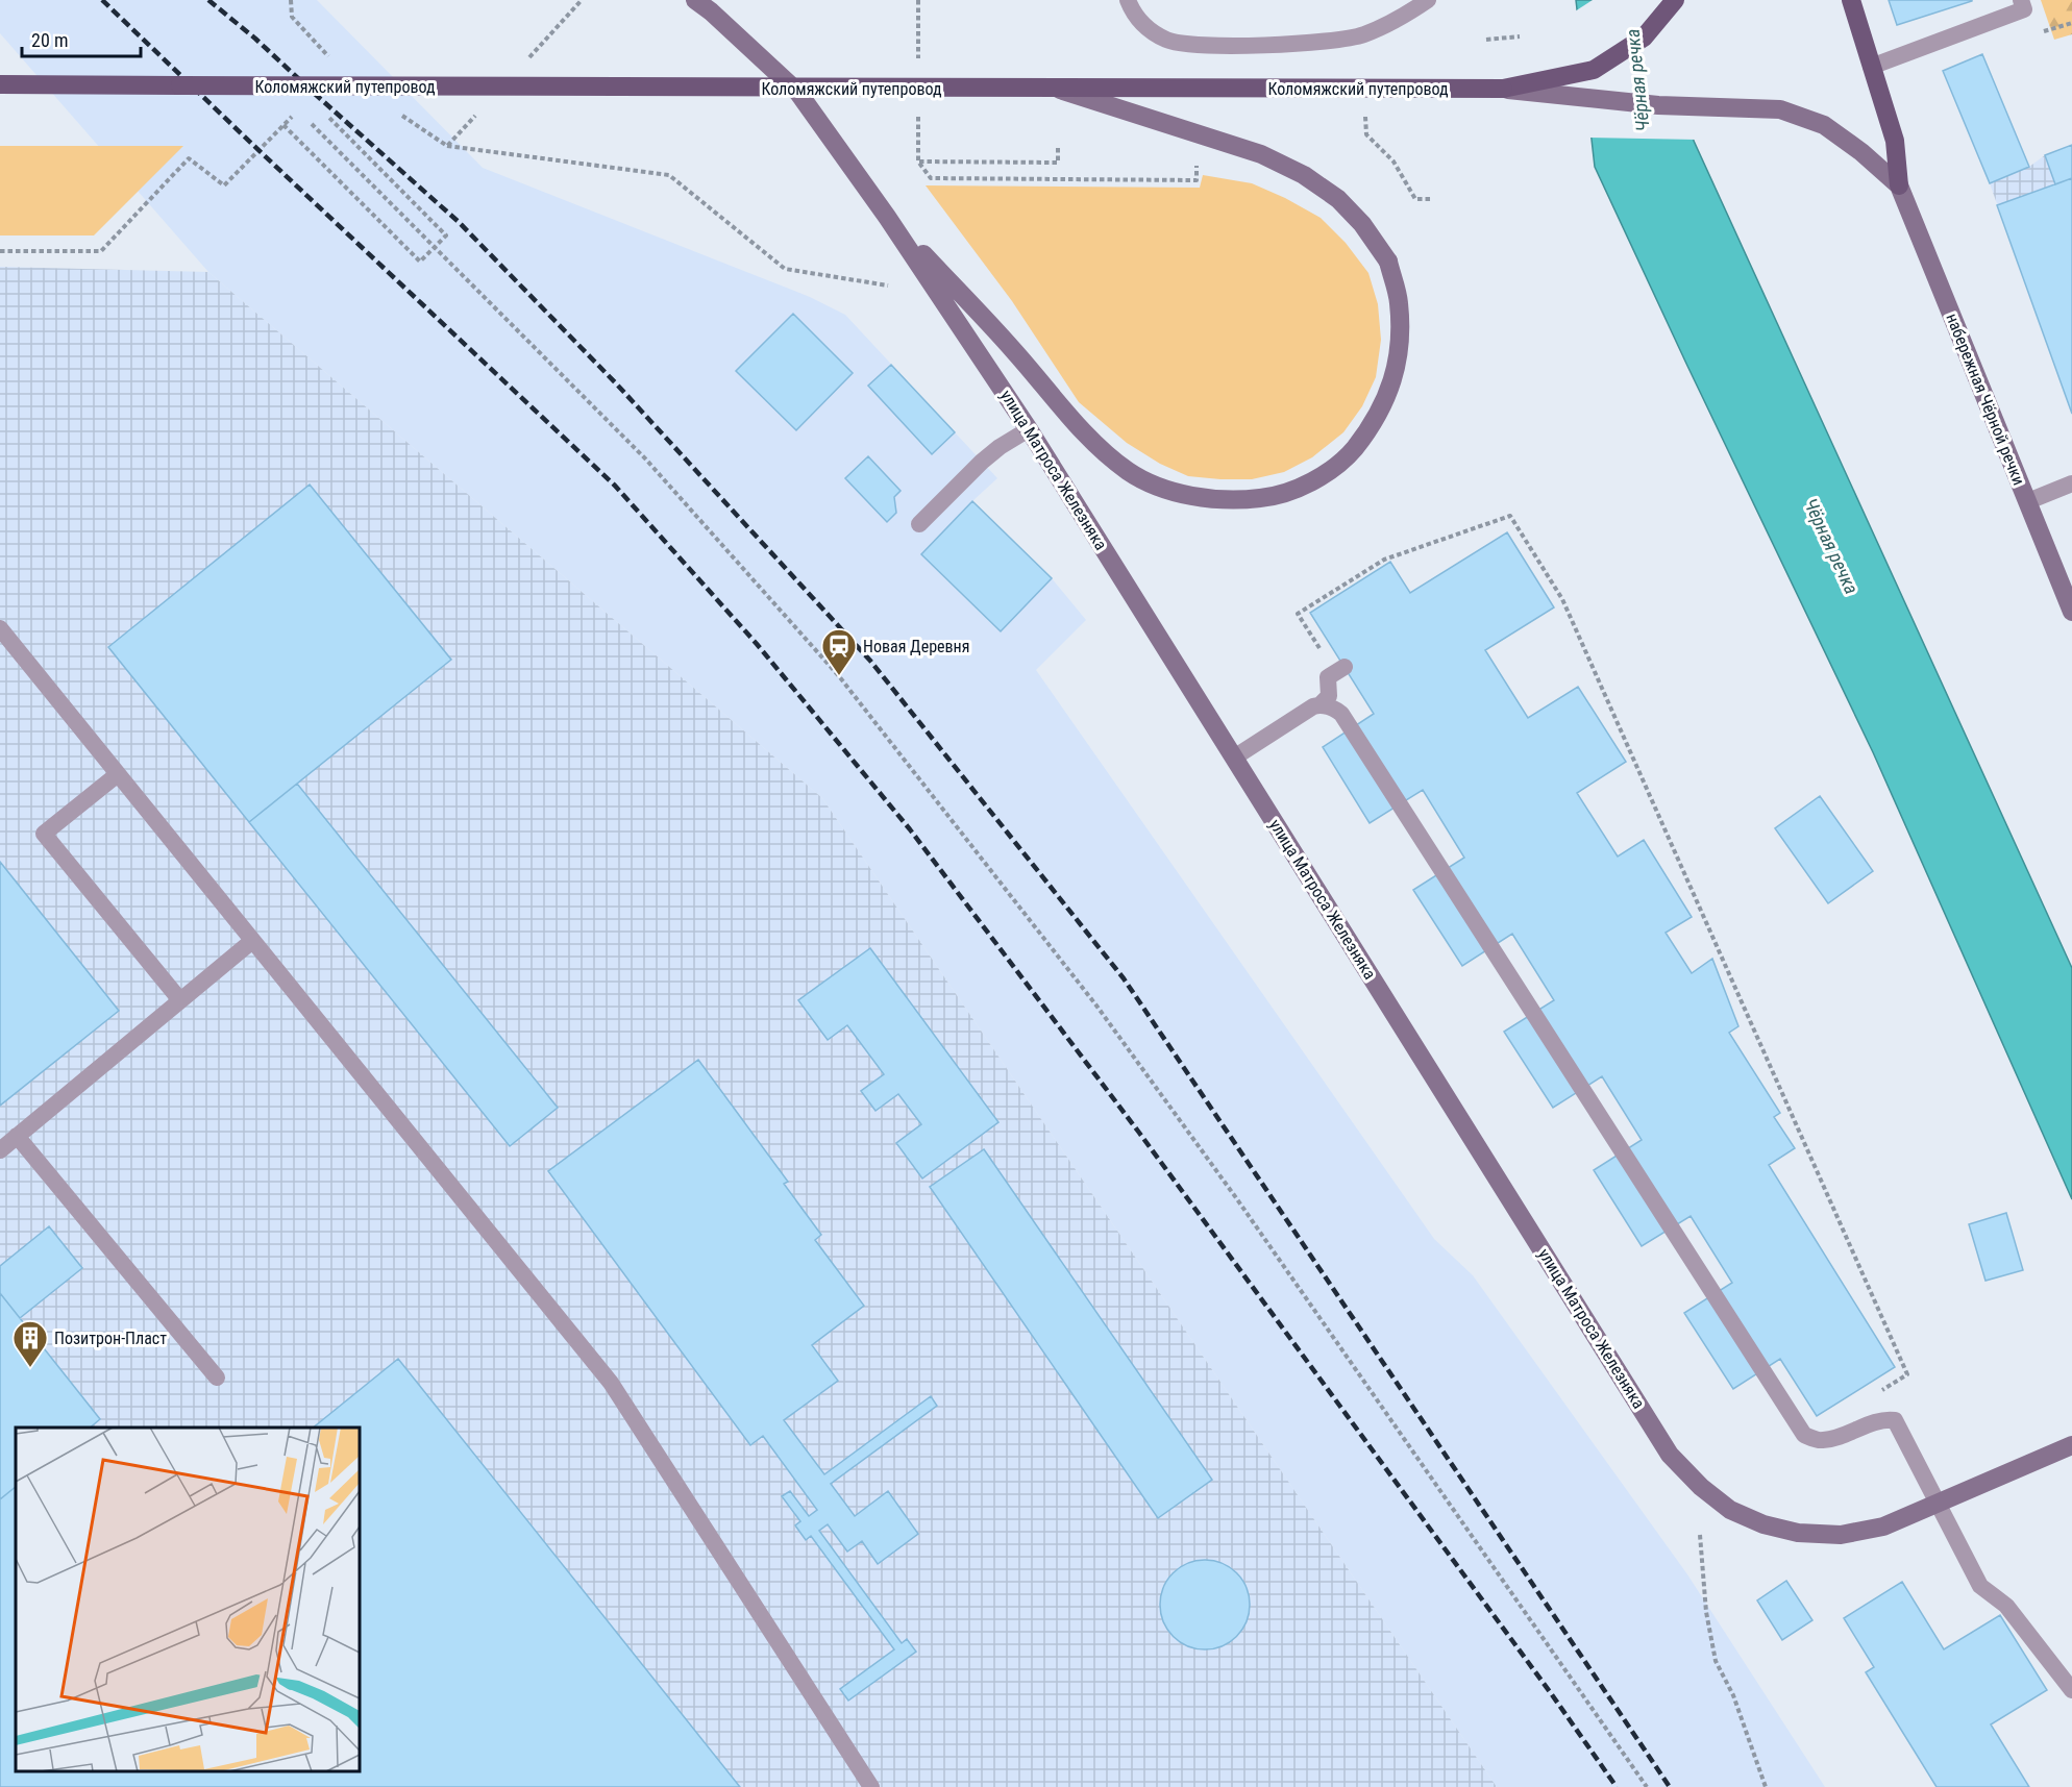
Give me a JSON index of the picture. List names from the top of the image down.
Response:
{
  "streets": {
    "main road": ["Коломяжский путепровод"],
    "street": ["набережная Чёрной речки", "улица Матроса Железняка"]
  },
  "water": ["Чёрная речка"],
  "places": {
    "station": ["Новая Деревня"],
    "building": ["Позитрон-Пласт"]
  },
  "scale_bar": "20 m"
}
